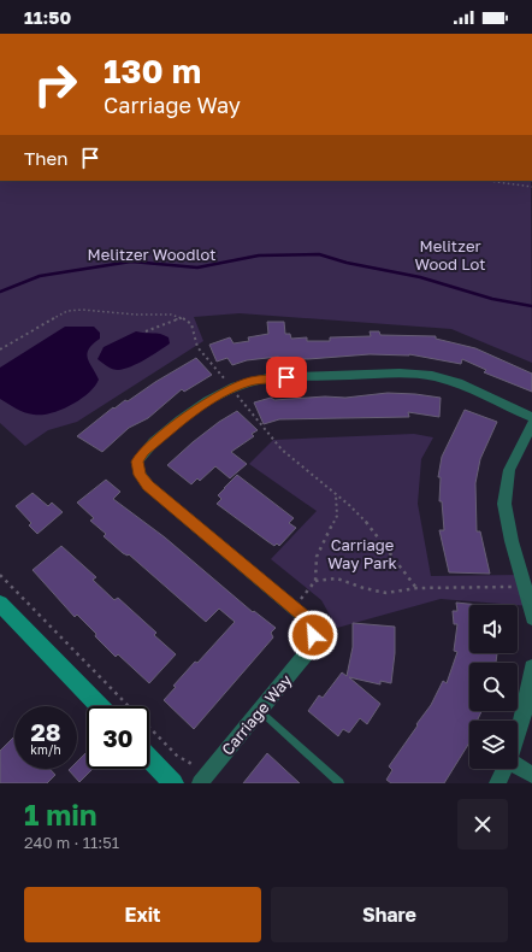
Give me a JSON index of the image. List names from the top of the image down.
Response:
{
  "streets": {
    "street": ["Carriage Way"]
  },
  "parks": ["Melitzer Wood Lot", "Melitzer Woodlot", "Carriage Way Park"],
  "page": {
    "status": "11:50",
    "turn": ["130 m", "Carriage Way"],
    "then": "Then",
    "speed": "28 km/h",
    "limit": "30",
    "heading": ["1 min", "240 m · 11:51"],
    "buttons": ["Exit", "Share"]
  }
}
